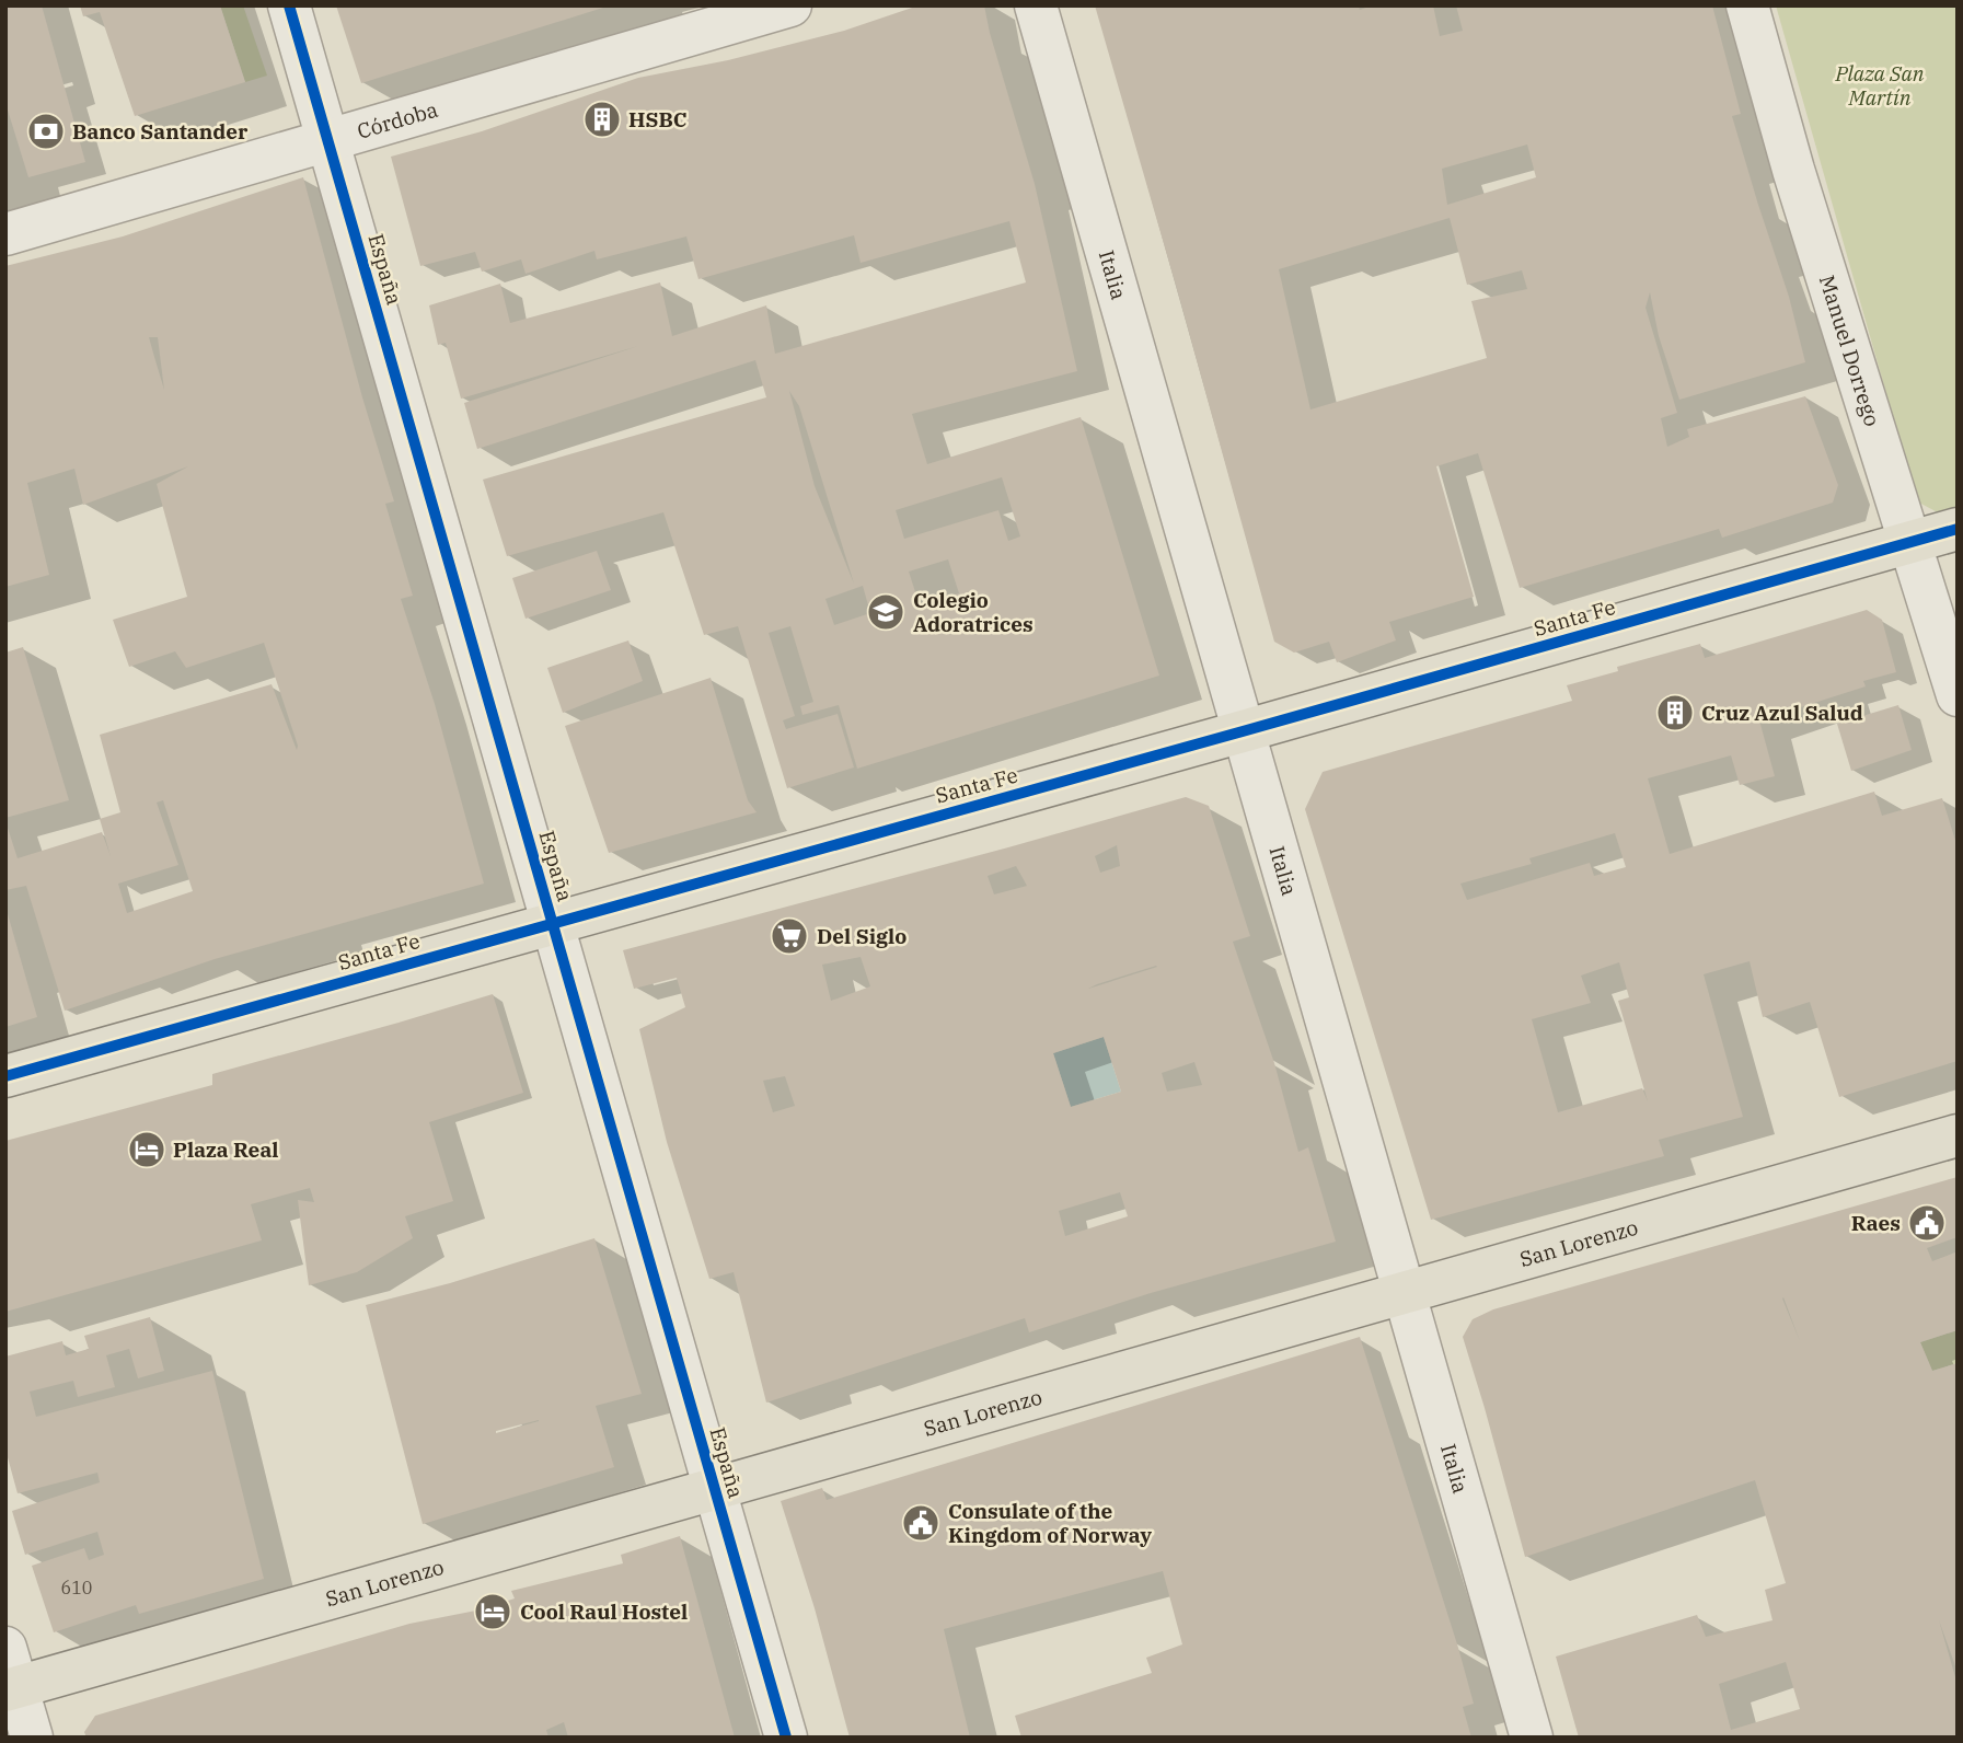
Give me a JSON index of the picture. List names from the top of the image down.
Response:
{
  "streets": {
    "main road": ["Santa Fe", "San Lorenzo"],
    "street": [
      "Córdoba",
      "España",
      "Italia",
      "Manuel Dorrego"
    ]
  },
  "crossings": [
    ["Córdoba", "España"],
    ["España", "Santa Fe"],
    ["España", "San Lorenzo"],
    ["Italia", "Santa Fe"],
    ["Italia", "San Lorenzo"],
    ["Manuel Dorrego", "Santa Fe"]
  ],
  "parks": ["Plaza San Martín"],
  "places": {
    "building": ["HSBC", "Cruz Azul Salud"],
    "bank": ["Banco Santander"],
    "school or university": ["Colegio Adoratrices"],
    "supermarket": ["Del Siglo"],
    "hotel": ["Plaza Real", "Cool Raul Hostel"],
    "public building": ["Raes", "Consulate of the Kingdom of Norway"]
  },
  "house_numbers": ["610"]
}
